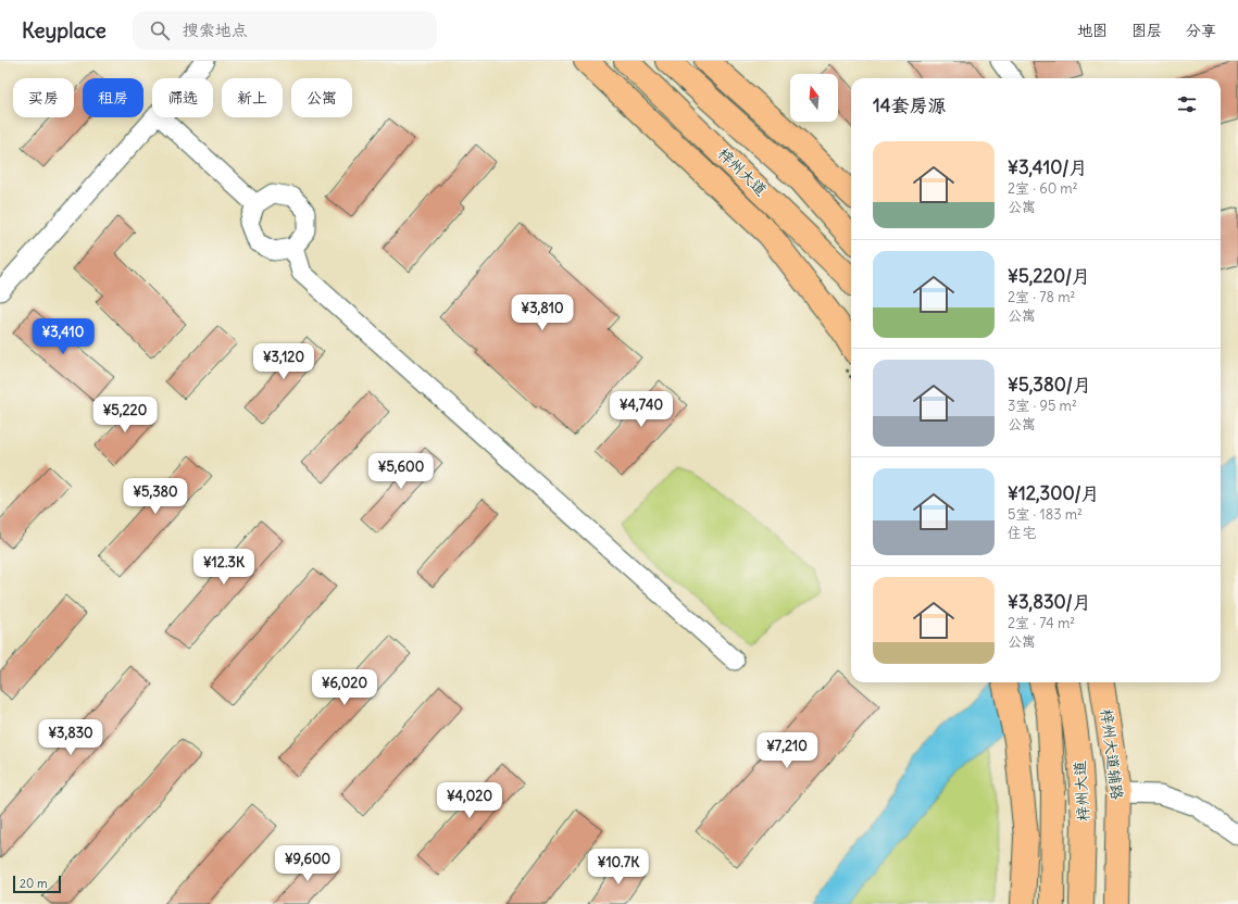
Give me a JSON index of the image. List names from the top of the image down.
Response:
{
  "streets": {
    "main road": ["梓州大道", "梓州大道辅路"]
  },
  "scale_bar": "20 m",
  "north": "top",
  "page": {
    "header": "Keyplace",
    "search": "搜索地点",
    "nav": ["地图", "图层", "分享"],
    "chip": [
      "买房",
      "租房",
      "筛选",
      "新上",
      "公寓"
    ],
    "heading": "14套房源",
    "list": [
      {
        "name": "¥3,410/月",
        "note": "2室 · 60 m² · 公寓"
      },
      {
        "name": "¥5,220/月",
        "note": "2室 · 78 m² · 公寓"
      },
      {
        "name": "¥5,380/月",
        "note": "3室 · 95 m² · 公寓"
      },
      {
        "name": "¥12,300/月",
        "note": "5室 · 183 m² · 住宅"
      },
      {
        "name": "¥3,830/月",
        "note": "2室 · 74 m² · 公寓"
      }
    ],
    "price": [
      "¥3,810",
      "¥3,410",
      "¥3,120",
      "¥4,740",
      "¥5,220",
      "¥5,600",
      "¥5,380",
      "¥12.3K",
      "¥6,020",
      "¥3,830",
      "¥7,210",
      "¥4,020",
      "¥9,600",
      "¥10.7K"
    ],
    "scale": "20 m"
  }
}
